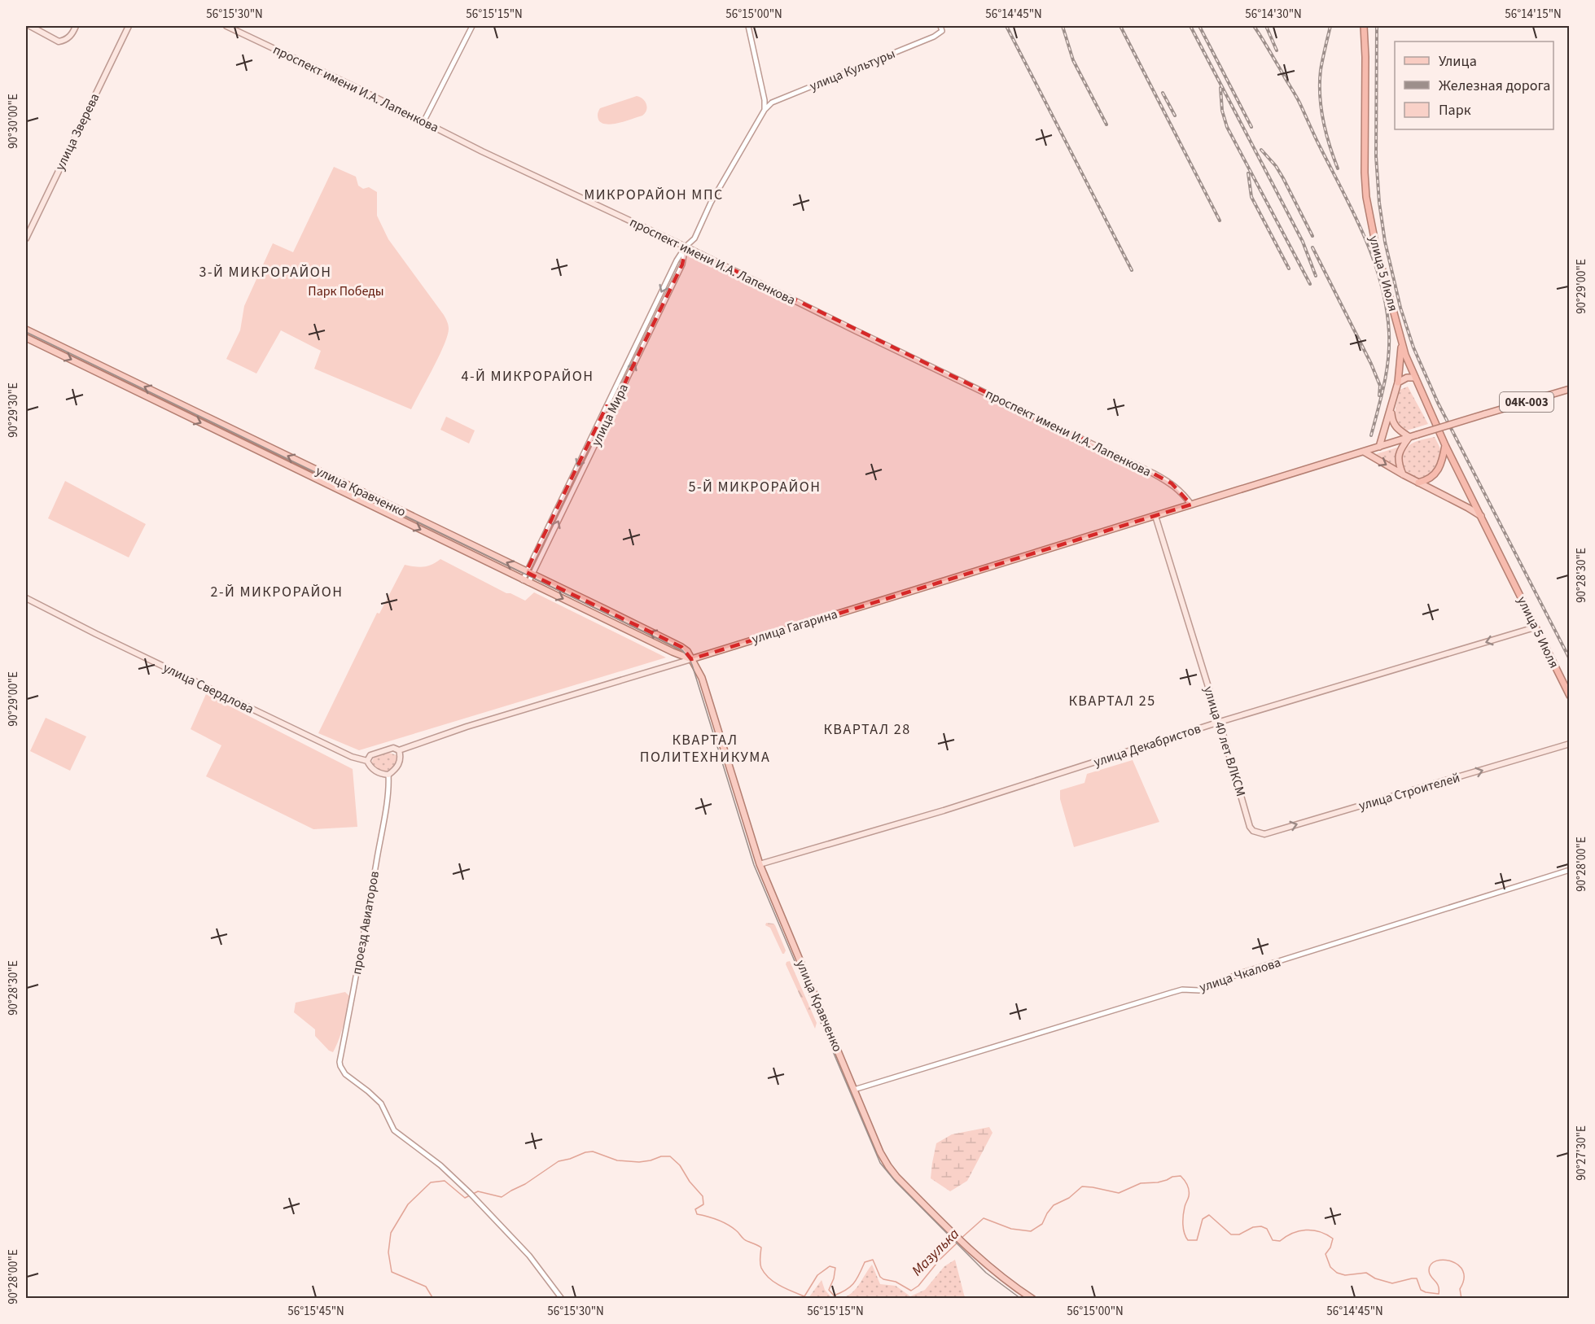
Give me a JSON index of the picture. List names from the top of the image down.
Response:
{
  "streets": {
    "highway": ["улица 5 Июля"],
    "main road": [
      "проспект имени И.А. Лапенкова",
      "улица Зверева",
      "04К-003",
      "улица Кравченко",
      "улица Гагарина",
      "улица Свердлова",
      "улица 40 лет ВЛКСМ",
      "улица Декабристов",
      "улица Строителей"
    ],
    "street": [
      "улица Культуры",
      "улица Мира",
      "проезд Авиаторов",
      "улица Чкалова"
    ]
  },
  "crossings": [
    ["улица Культуры", "улица Мира"],
    ["проспект имени И.А. Лапенкова", "улица Мира"],
    ["проспект имени И.А. Лапенкова", "улица Гагарина"],
    ["улица 5 Июля", "улица Декабристов"],
    ["улица Мира", "улица Кравченко"],
    ["улица Кравченко", "улица Гагарина"],
    ["улица Кравченко", "улица Декабристов"],
    ["улица Кравченко", "улица Чкалова"],
    ["улица Гагарина", "улица Свердлова"],
    ["улица Гагарина", "улица 40 лет ВЛКСМ"],
    ["улица Гагарина", "проезд Авиаторов"],
    ["улица Свердлова", "проезд Авиаторов"],
    ["улица 40 лет ВЛКСМ", "улица Декабристов"],
    ["улица 40 лет ВЛКСМ", "улица Строителей"]
  ],
  "one_way": ["улица Декабристов", "улица Строителей"],
  "districts": [
    "МИКРОРАЙОН МПС",
    "3-Й МИКРОРАЙОН",
    "4-Й МИКРОРАЙОН",
    "5-Й МИКРОРАЙОН",
    "2-Й МИКРОРАЙОН",
    "КВАРТАЛ 25",
    "КВАРТАЛ 28",
    "КВАРТАЛ ПОЛИТЕХНИКУМА"
  ],
  "water": ["Мазулька"],
  "parks": ["Парк Победы"],
  "legend": ["Улица", "Железная дорога", "Парк"],
  "coordinates": [
    "56°15'30\"N",
    "56°15'15\"N",
    "56°15'00\"N",
    "56°14'45\"N",
    "56°14'30\"N",
    "56°14'15\"N",
    "90°30'00\"E",
    "90°29'00\"E",
    "90°29'30\"E",
    "90°28'30\"E",
    "90°28'00\"E",
    "90°27'30\"E",
    "56°15'45\"N"
  ]
}
